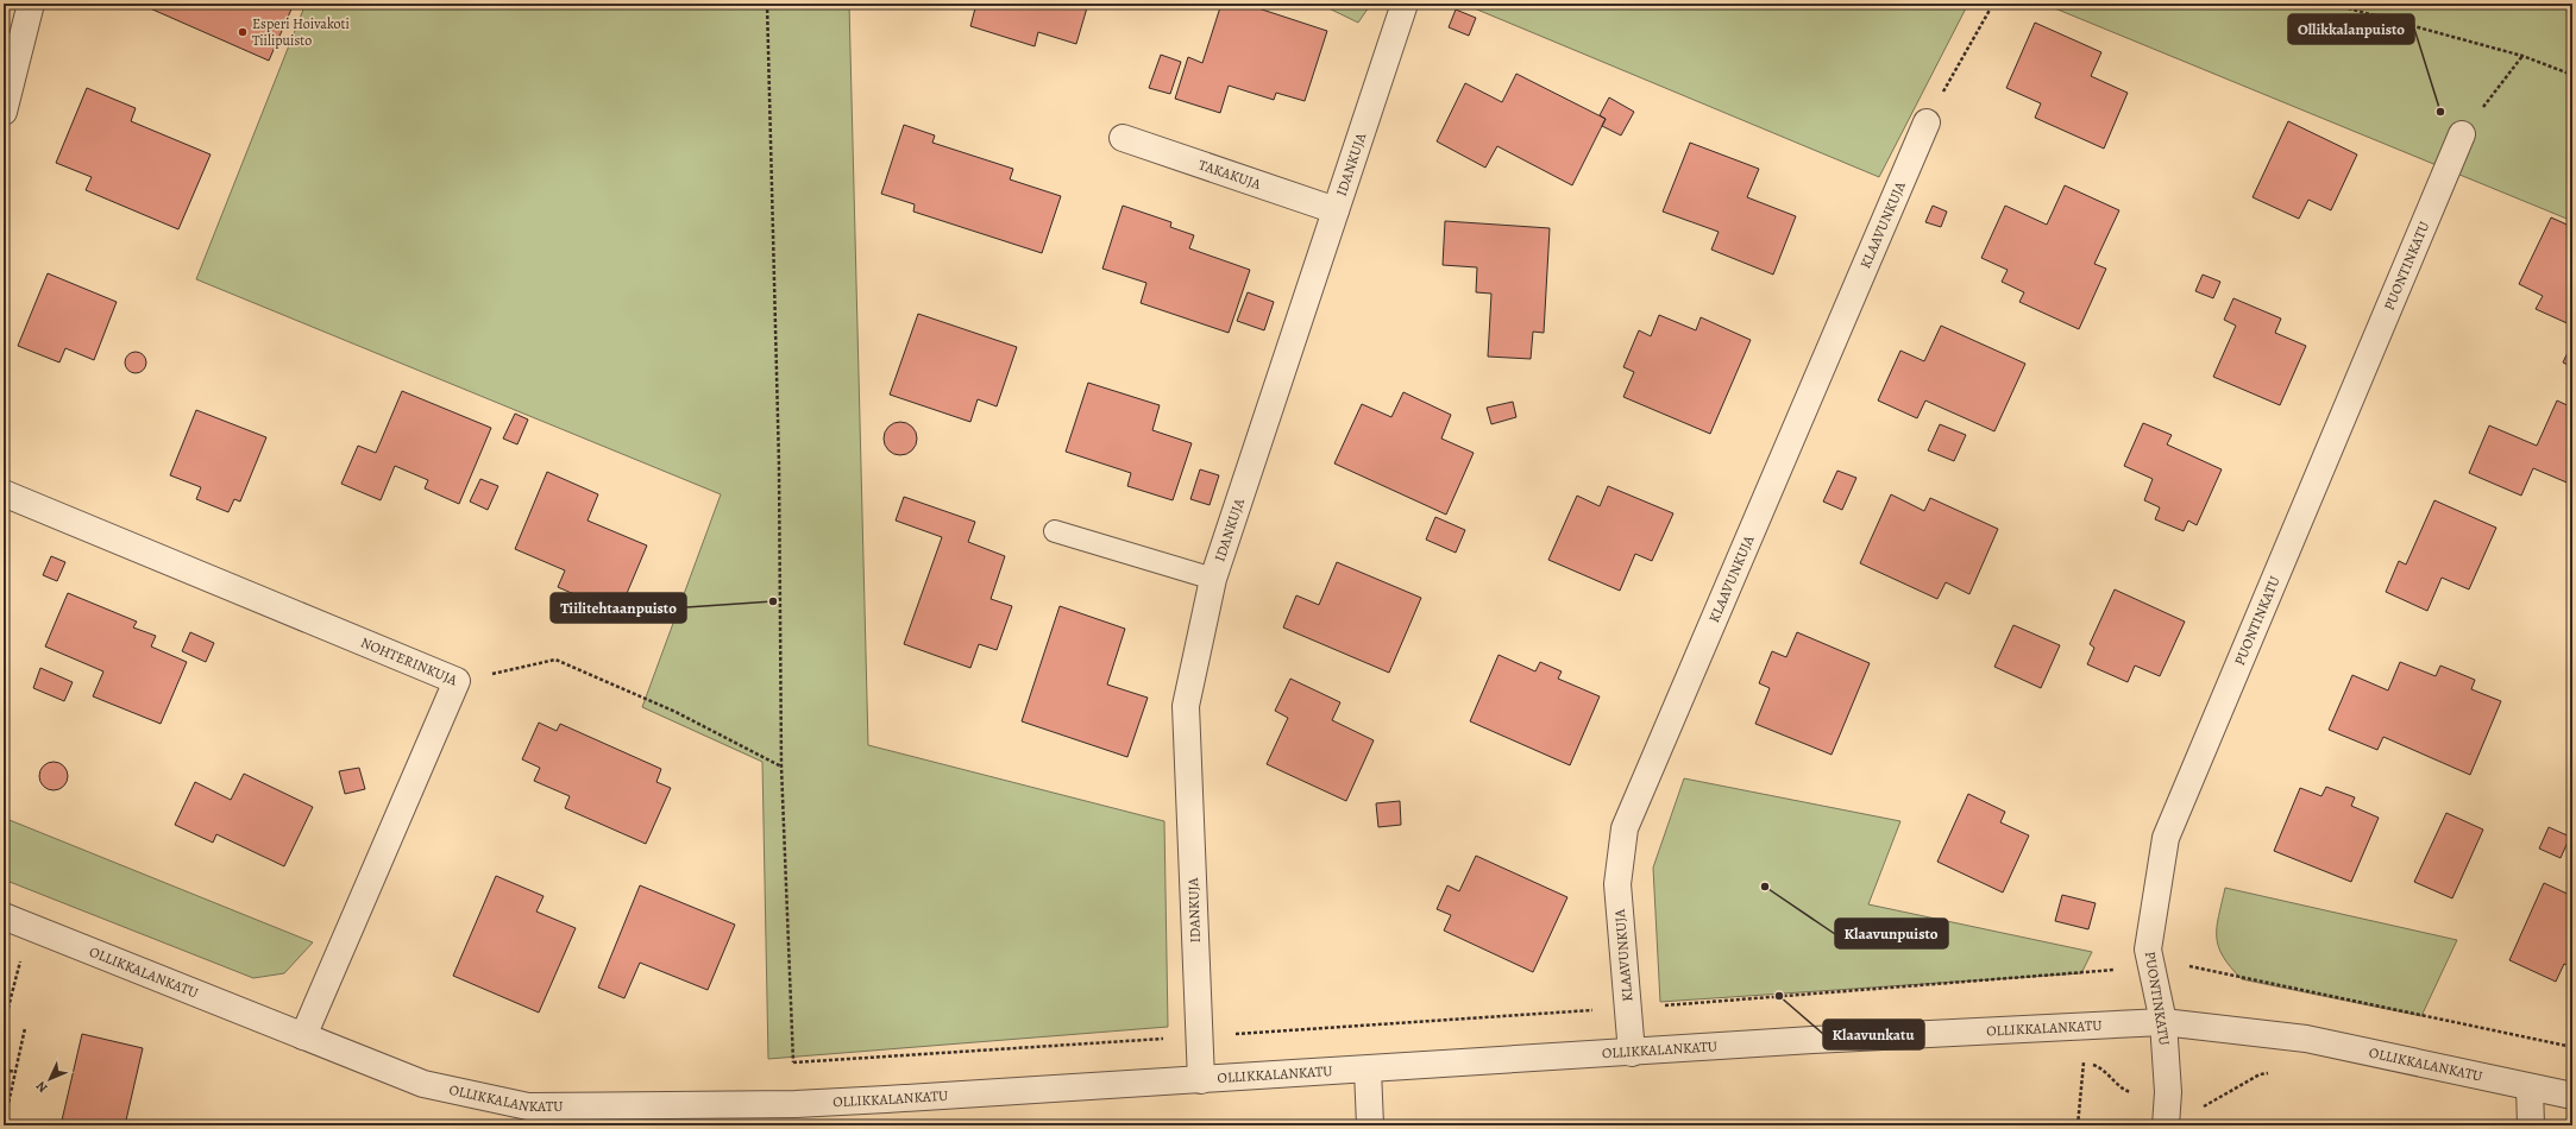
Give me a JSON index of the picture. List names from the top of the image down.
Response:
{
  "streets": {
    "street": [
      "IDANKUJA",
      "TAKAKUJA",
      "KLAAVUNKUJA",
      "PUONTINKATU",
      "NOHTERINKUJA",
      "OLLIKKALANKATU"
    ]
  },
  "crossings": [
    ["IDANKUJA", "TAKAKUJA"],
    ["IDANKUJA", "OLLIKKALANKATU"],
    ["KLAAVUNKUJA", "OLLIKKALANKATU"],
    ["PUONTINKATU", "OLLIKKALANKATU"],
    ["NOHTERINKUJA", "OLLIKKALANKATU"]
  ],
  "places": [
    "Esperi Hoivakoti Tiilipuisto",
    "Ollikkalanpuisto",
    "Tiilitehtaanpuisto",
    "Klaavunpuisto",
    "Klaavunkatu"
  ],
  "north": "bottom left"
}
